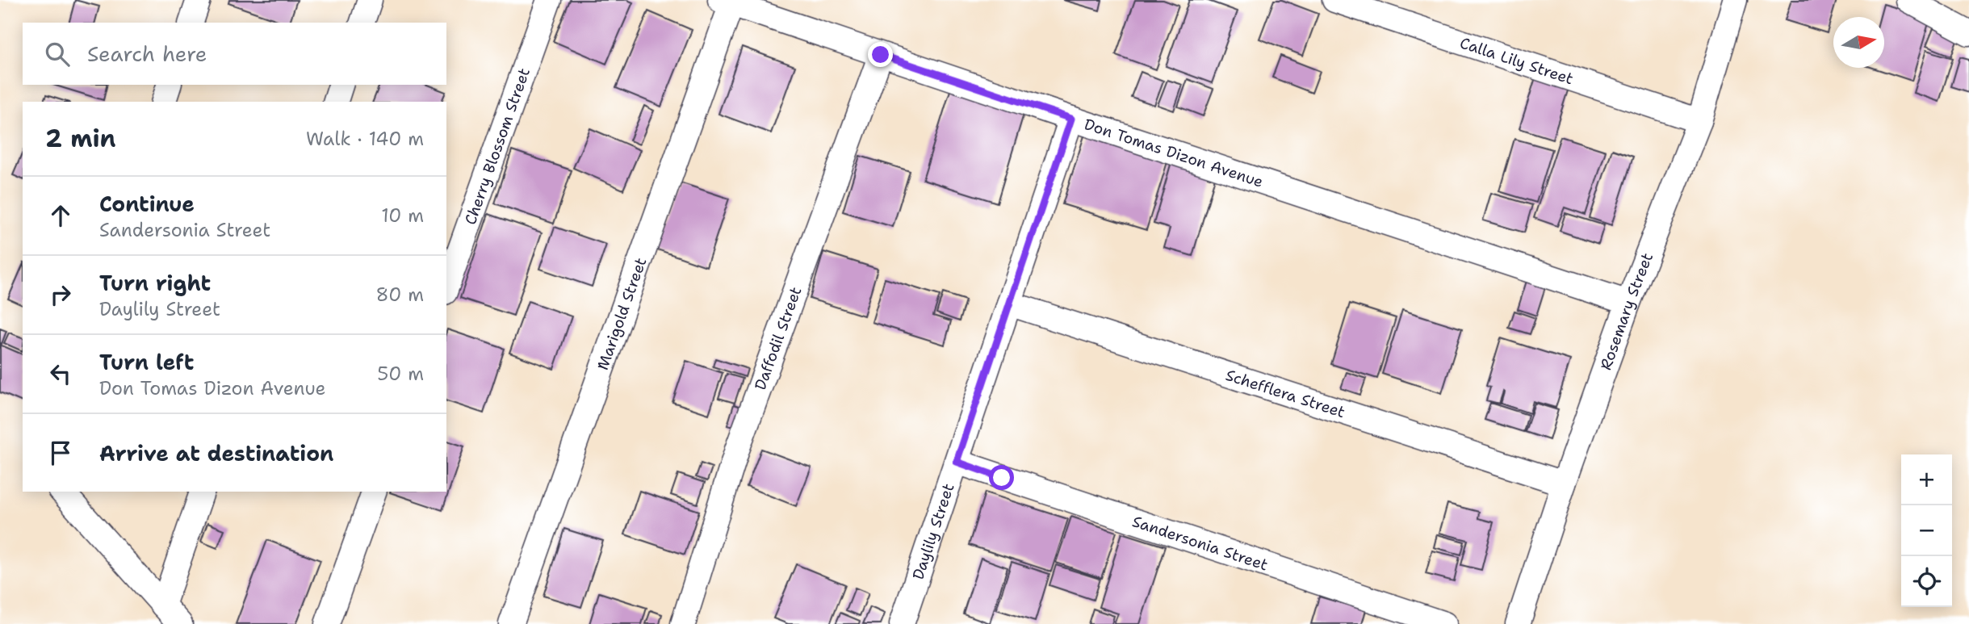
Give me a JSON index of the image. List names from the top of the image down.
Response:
{
  "streets": {
    "street": [
      "Calla Lily Street",
      "Cherry Blossom Street",
      "Don Tomas Dizon Avenue",
      "Rosemary Street",
      "Marigold Street",
      "Daffodil Street",
      "Schefflera Street",
      "Daylily Street",
      "Sandersonia Street"
    ]
  },
  "crossings": [
    ["Calla Lily Street", "Rosemary Street"],
    ["Don Tomas Dizon Avenue", "Rosemary Street"],
    ["Don Tomas Dizon Avenue", "Marigold Street"],
    ["Don Tomas Dizon Avenue", "Daffodil Street"],
    ["Don Tomas Dizon Avenue", "Daylily Street"],
    ["Rosemary Street", "Schefflera Street"],
    ["Schefflera Street", "Daylily Street"],
    ["Daylily Street", "Sandersonia Street"]
  ],
  "north": "right",
  "page": {
    "search": "Search here",
    "heading": ["2 min", "Walk · 140 m"],
    "list": [
      ["Continue", "Sandersonia Street", "10 m"],
      ["Turn right", "Daylily Street", "80 m"],
      ["Turn left", "Don Tomas Dizon Avenue", "50 m"],
      "Arrive at destination"
    ],
    "map_buttons": ["+", "−"]
  }
}
